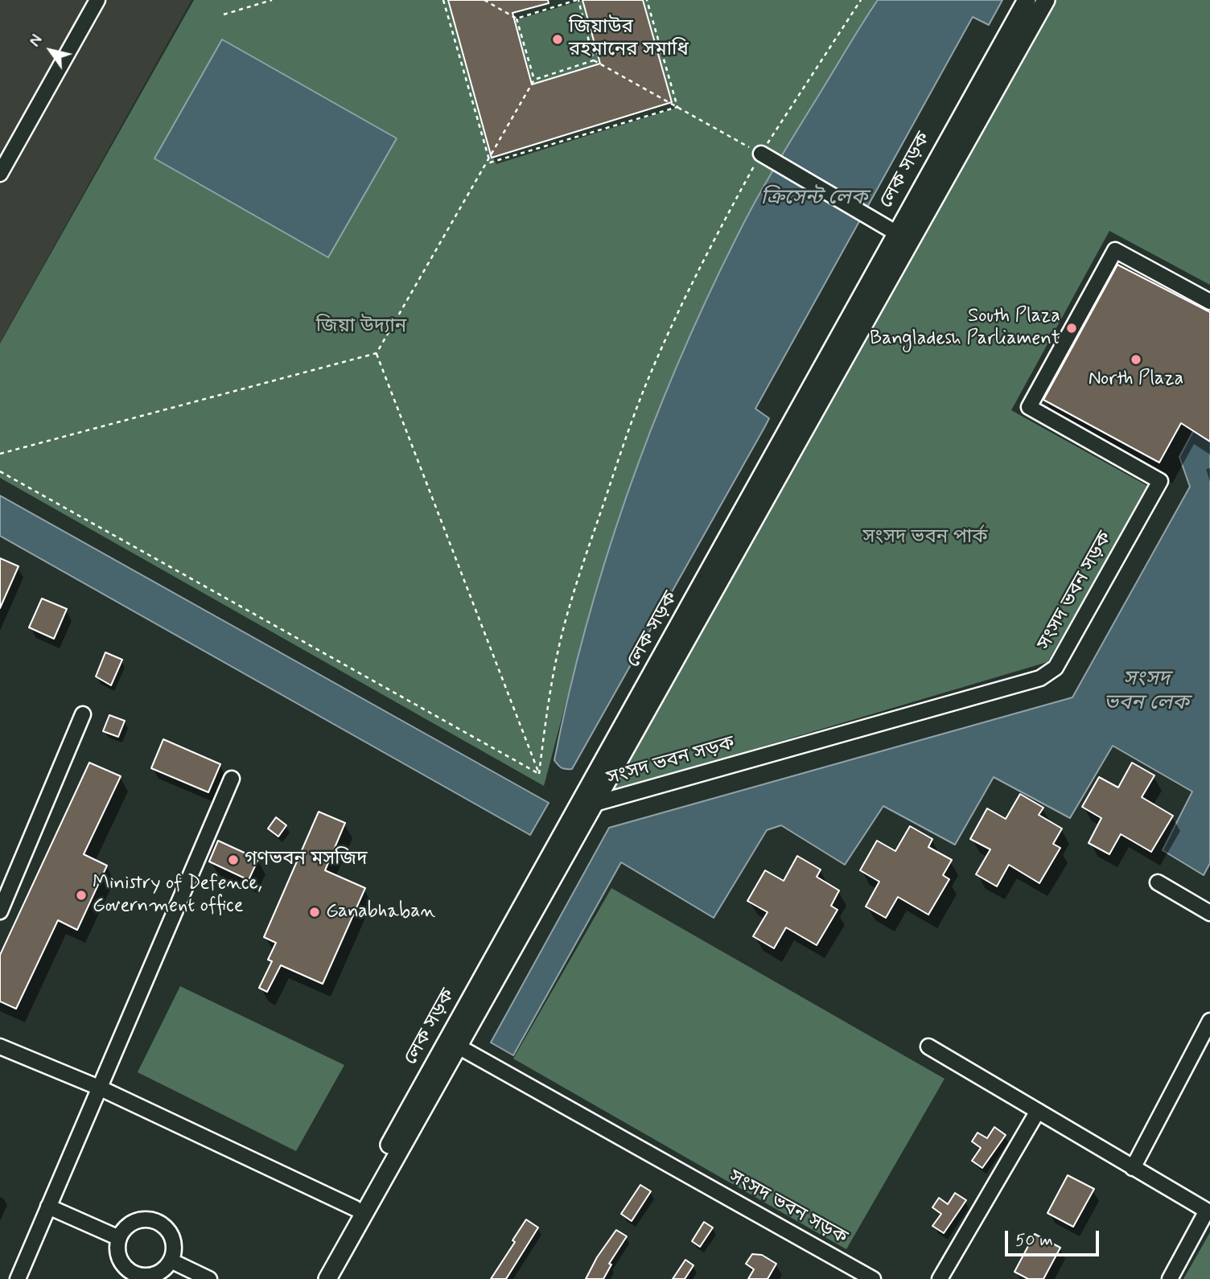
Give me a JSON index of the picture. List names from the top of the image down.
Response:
{
  "streets": {
    "main road": ["লেক সড়ক"],
    "lane": ["সংসদ ভবন সড়ক"]
  },
  "crossings": [
    ["লেক সড়ক", "সংসদ ভবন সড়ক"]
  ],
  "water": ["ক্রিসেন্ট লেক", "সংসদ ভবন লেক"],
  "parks": ["জিয়া উদ্যান", "সংসদ ভবন পার্ক"],
  "places": [
    "জিয়াউর রহমানের সমাধি",
    "South Plaza Bangladesh Parliament",
    "North Plaza",
    "গণভবন মসজিদ",
    "Ministry of Defence, Government office",
    "Ganabhaban"
  ],
  "scale_bar": "50 m",
  "north": "top left"
}
